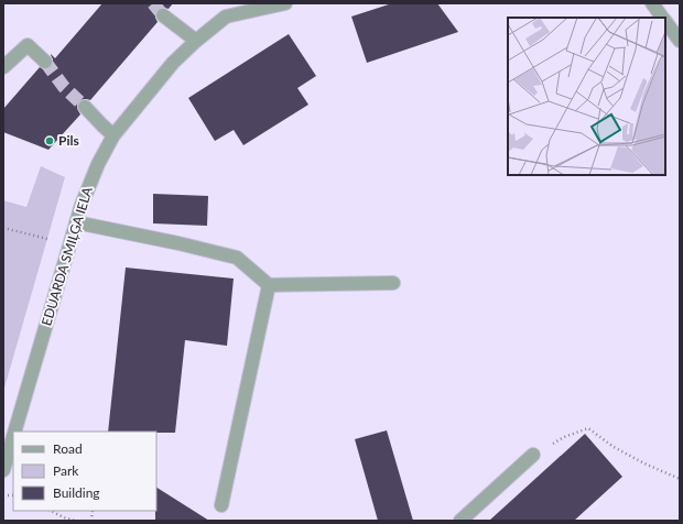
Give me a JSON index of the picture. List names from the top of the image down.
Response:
{
  "streets": {
    "street": ["EDUARDA SMIĻĢA IELA"]
  },
  "places": ["Pils"],
  "legend": ["Road", "Park", "Building"]
}
